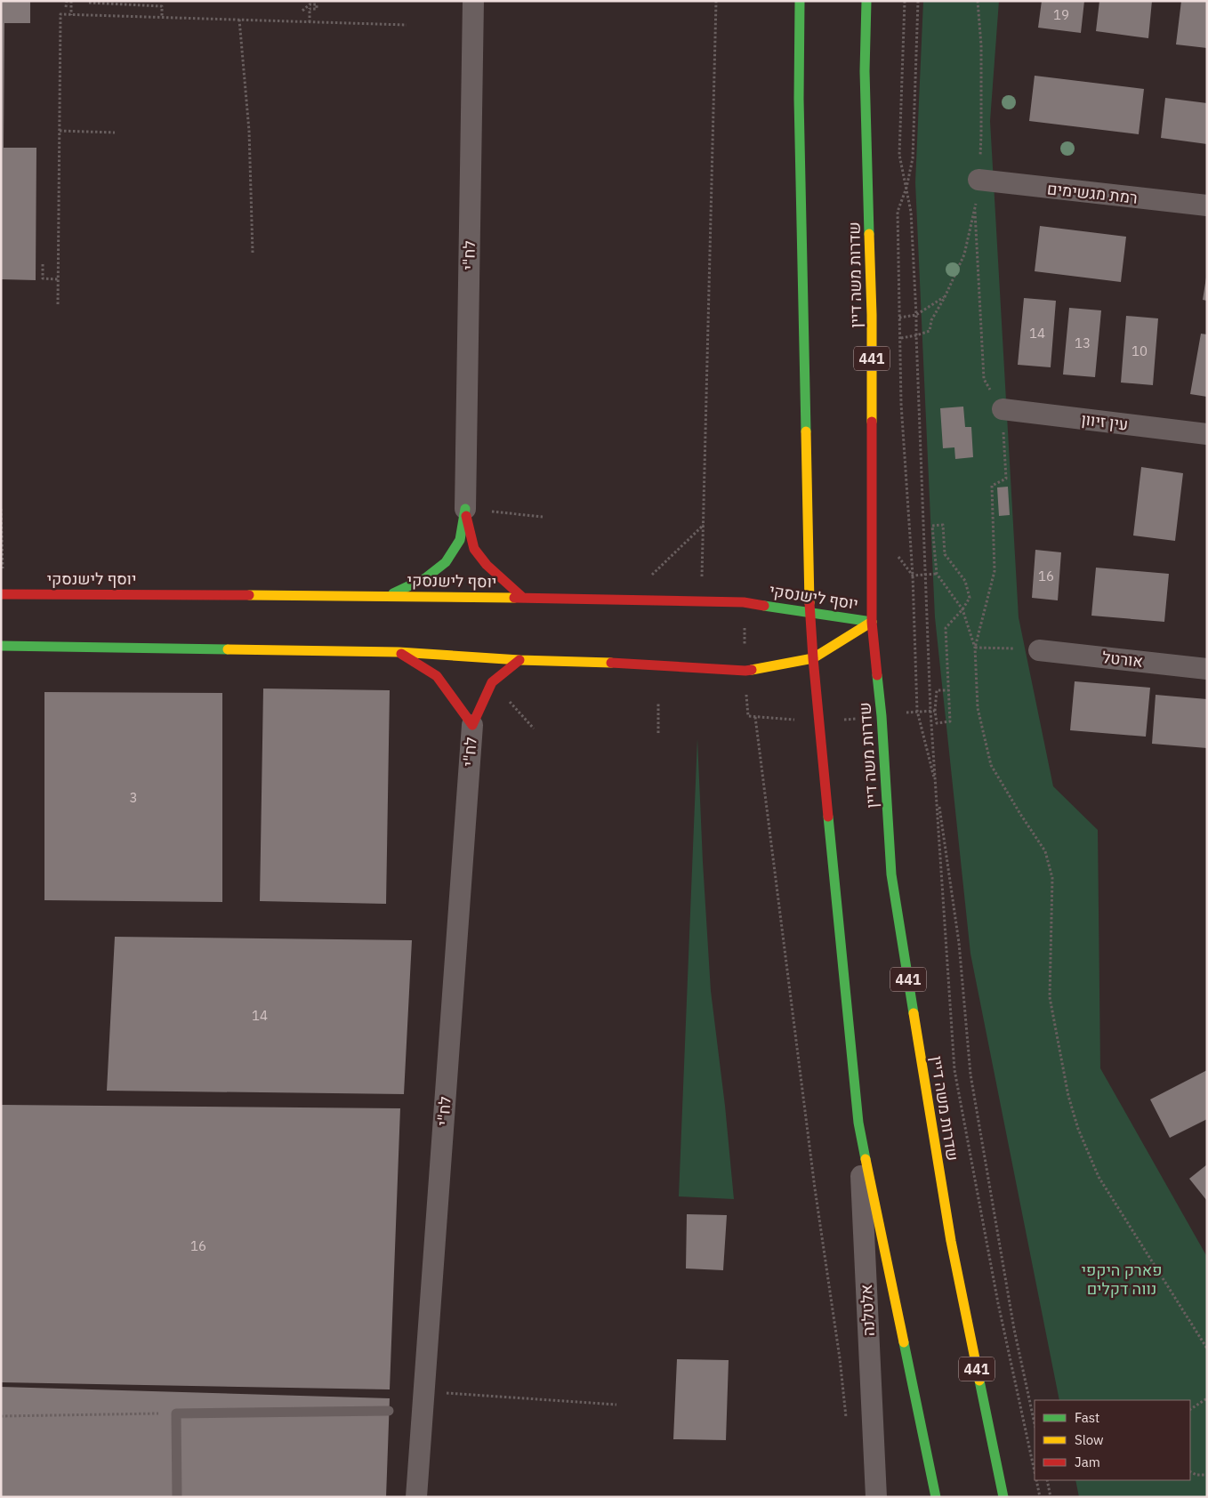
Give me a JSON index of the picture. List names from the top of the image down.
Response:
{
  "streets": {
    "main road": ["שדרות משה דיין", "441", "יוסף לישנסקי"],
    "street": [
      "רמת מגשימים",
      "לח\"י",
      "עין זיוון",
      "אורטל",
      "אלטלנה"
    ]
  },
  "crossings": [
    ["שדרות משה דיין", "יוסף לישנסקי"]
  ],
  "parks": ["פארק היקפי נווה דקלים"],
  "house_numbers": [
    "19",
    "14",
    "13",
    "10",
    "16",
    "3",
    "14",
    "16"
  ],
  "legend": ["Fast", "Slow", "Jam"]
}
